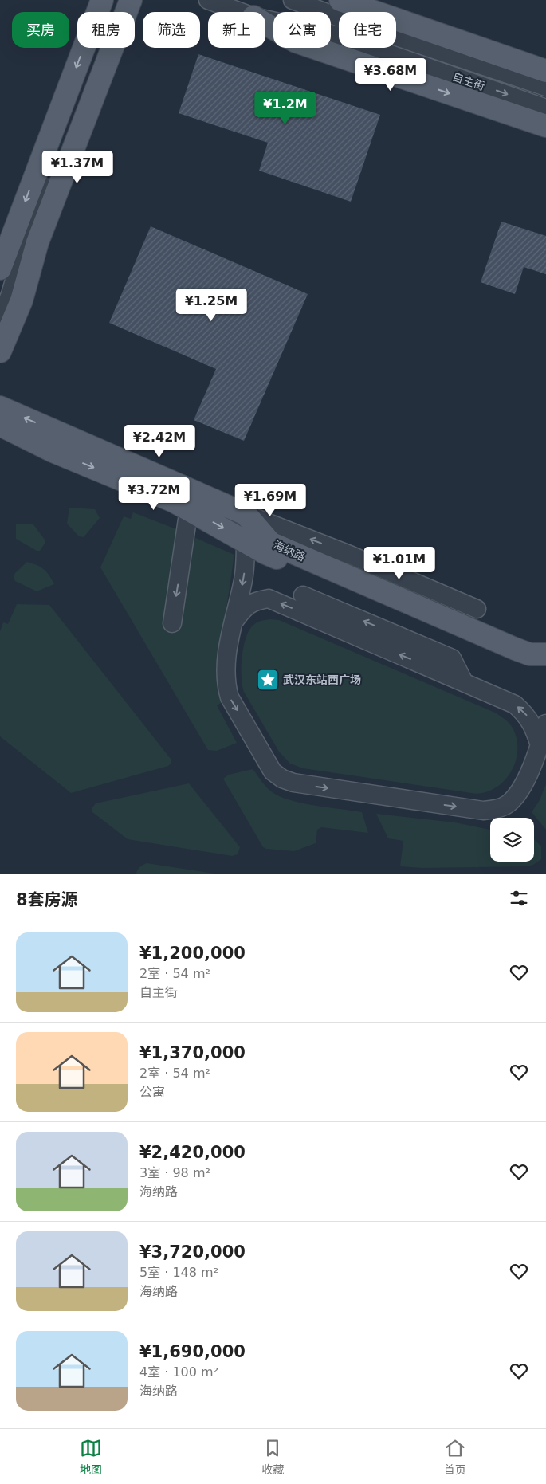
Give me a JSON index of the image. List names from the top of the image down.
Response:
{
  "streets": {
    "main road": ["海纳路"],
    "street": ["自主街"]
  },
  "places": {
    "place": ["武汉东站西广场"]
  },
  "page": {
    "chip": [
      "买房",
      "租房",
      "筛选",
      "新上",
      "公寓",
      "住宅"
    ],
    "price": [
      "¥3.68M",
      "¥1.2M",
      "¥1.37M",
      "¥1.25M",
      "¥2.42M",
      "¥3.72M",
      "¥1.69M",
      "¥1.01M"
    ],
    "heading": "8套房源",
    "list": [
      {
        "name": "¥1,200,000",
        "note": "2室 · 54 m² · 自主街"
      },
      {
        "name": "¥1,370,000",
        "note": "2室 · 54 m² · 公寓"
      },
      {
        "name": "¥2,420,000",
        "note": "3室 · 98 m² · 海纳路"
      },
      {
        "name": "¥3,720,000",
        "note": "5室 · 148 m² · 海纳路"
      },
      {
        "name": "¥1,690,000",
        "note": "4室 · 100 m² · 海纳路"
      }
    ],
    "tabs": ["地图", "收藏", "首页"]
  }
}
